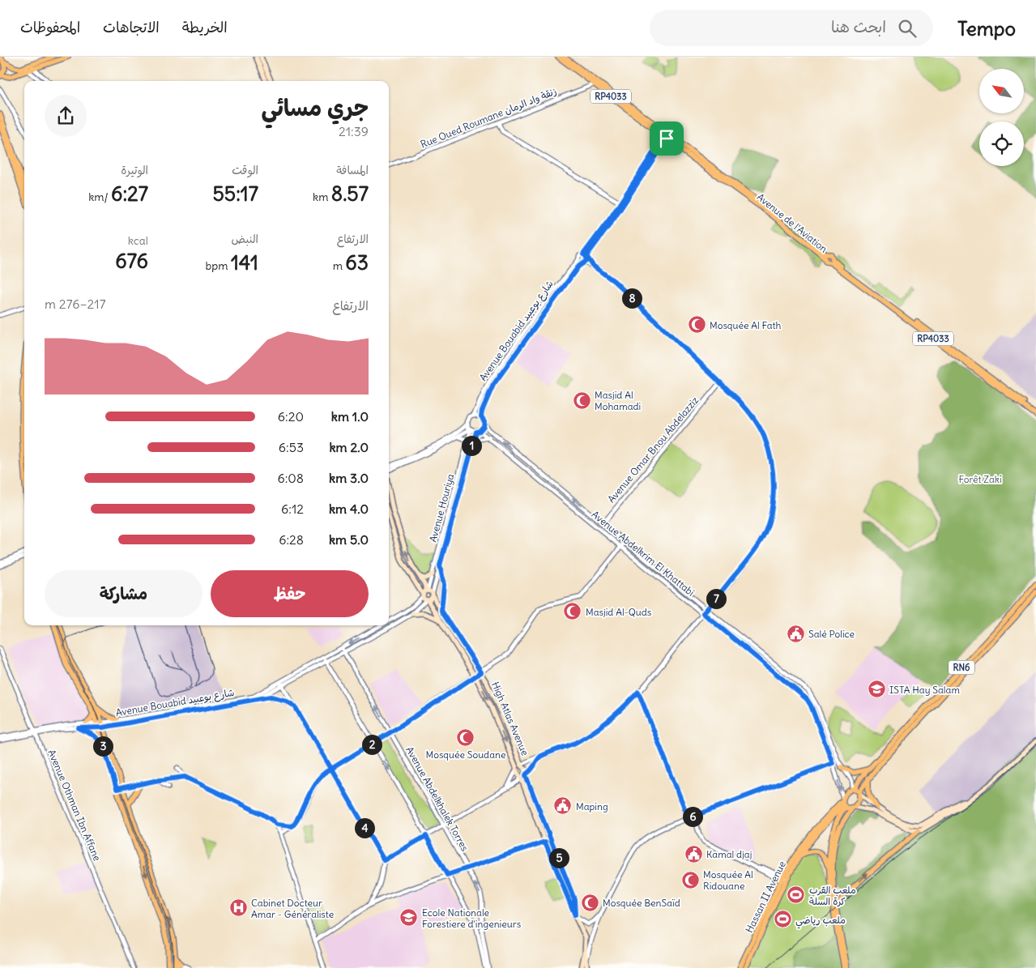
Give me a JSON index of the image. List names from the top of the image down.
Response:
{
  "streets": {
    "main road": [
      "RP4033",
      "Avenue de l'Aviation",
      "RN6",
      "High Atlas Avenue",
      "Hassan II Avenue"
    ],
    "street": [
      "Rue Oued Roumane زنقة واد الرمان",
      "Avenue Bouabid شارع بوعبيد",
      "Avenue Omar Bnou Abdelazziz",
      "Avenue Houriya",
      "Avenue Abdelkrim El Khattabi",
      "Avenue Abdelkhalek Torres",
      "Avenue Othman Ibn Affane"
    ]
  },
  "crossings": [
    ["Rue Oued Roumane زنقة واد الرمان", "Avenue de l'Aviation"],
    ["Avenue Bouabid شارع بوعبيد", "Avenue Houriya"],
    ["Avenue Bouabid شارع بوعبيد", "Avenue Abdelkrim El Khattabi"],
    ["Avenue Bouabid شارع بوعبيد", "Avenue Abdelkhalek Torres"],
    ["Avenue Bouabid شارع بوعبيد", "Avenue Othman Ibn Affane"],
    ["Avenue Omar Bnou Abdelazziz", "Avenue Abdelkrim El Khattabi"],
    ["Avenue Houriya", "Avenue Abdelkrim El Khattabi"],
    ["Avenue Houriya", "High Atlas Avenue"],
    ["Avenue Abdelkrim El Khattabi", "RN6"],
    ["Avenue Abdelkrim El Khattabi", "Hassan II Avenue"],
    ["RN6", "Hassan II Avenue"]
  ],
  "parks": ["Forêt Zaki"],
  "places": {
    "mosque": [
      "Mosquée Al Fath",
      "Masjid Al Mohamadi",
      "Masjid Al-Quds",
      "Mosquée Soudane",
      "Mosquée Al Ridouane",
      "Mosquée BenSaïd"
    ],
    "public building": ["Salé Police", "Maping", "Kamal djaj"],
    "school or university": ["ISTA Hay Salam", "Ecole Nationale Forestiere d'ingenieurs"],
    "sports": ["ملعب القرب كرة السلة", "ملعب رياضي"],
    "hospital": ["Cabinet Docteur Amar - Généraliste"]
  },
  "north": "top left",
  "page": {
    "header": "Tempo",
    "search": "ابحث هنا",
    "nav": ["الخريطة", "الاتجاهات", "المحفوظات"],
    "heading": ["جري مسائي", "21:39"],
    "stats": [
      ["المسافة", "8.57 km"],
      ["الوقت", "55:17"],
      ["الوتيرة", "6:27 /km"],
      ["الارتفاع", "63 m"],
      ["النبض", "141 bpm"],
      ["kcal", "676"]
    ],
    "chart": ["الارتفاع", "217–276 m"],
    "pins": [
      "8",
      "1",
      "7",
      "2",
      "3",
      "6",
      "4",
      "5"
    ],
    "list": [
      {
        "name": "1.0 km",
        "note": "6:20"
      },
      {
        "name": "2.0 km",
        "note": "6:53"
      },
      {
        "name": "3.0 km",
        "note": "6:08"
      },
      {
        "name": "4.0 km",
        "note": "6:12"
      },
      {
        "name": "5.0 km",
        "note": "6:28"
      }
    ],
    "buttons": ["حفظ", "مشاركة"]
  }
}
